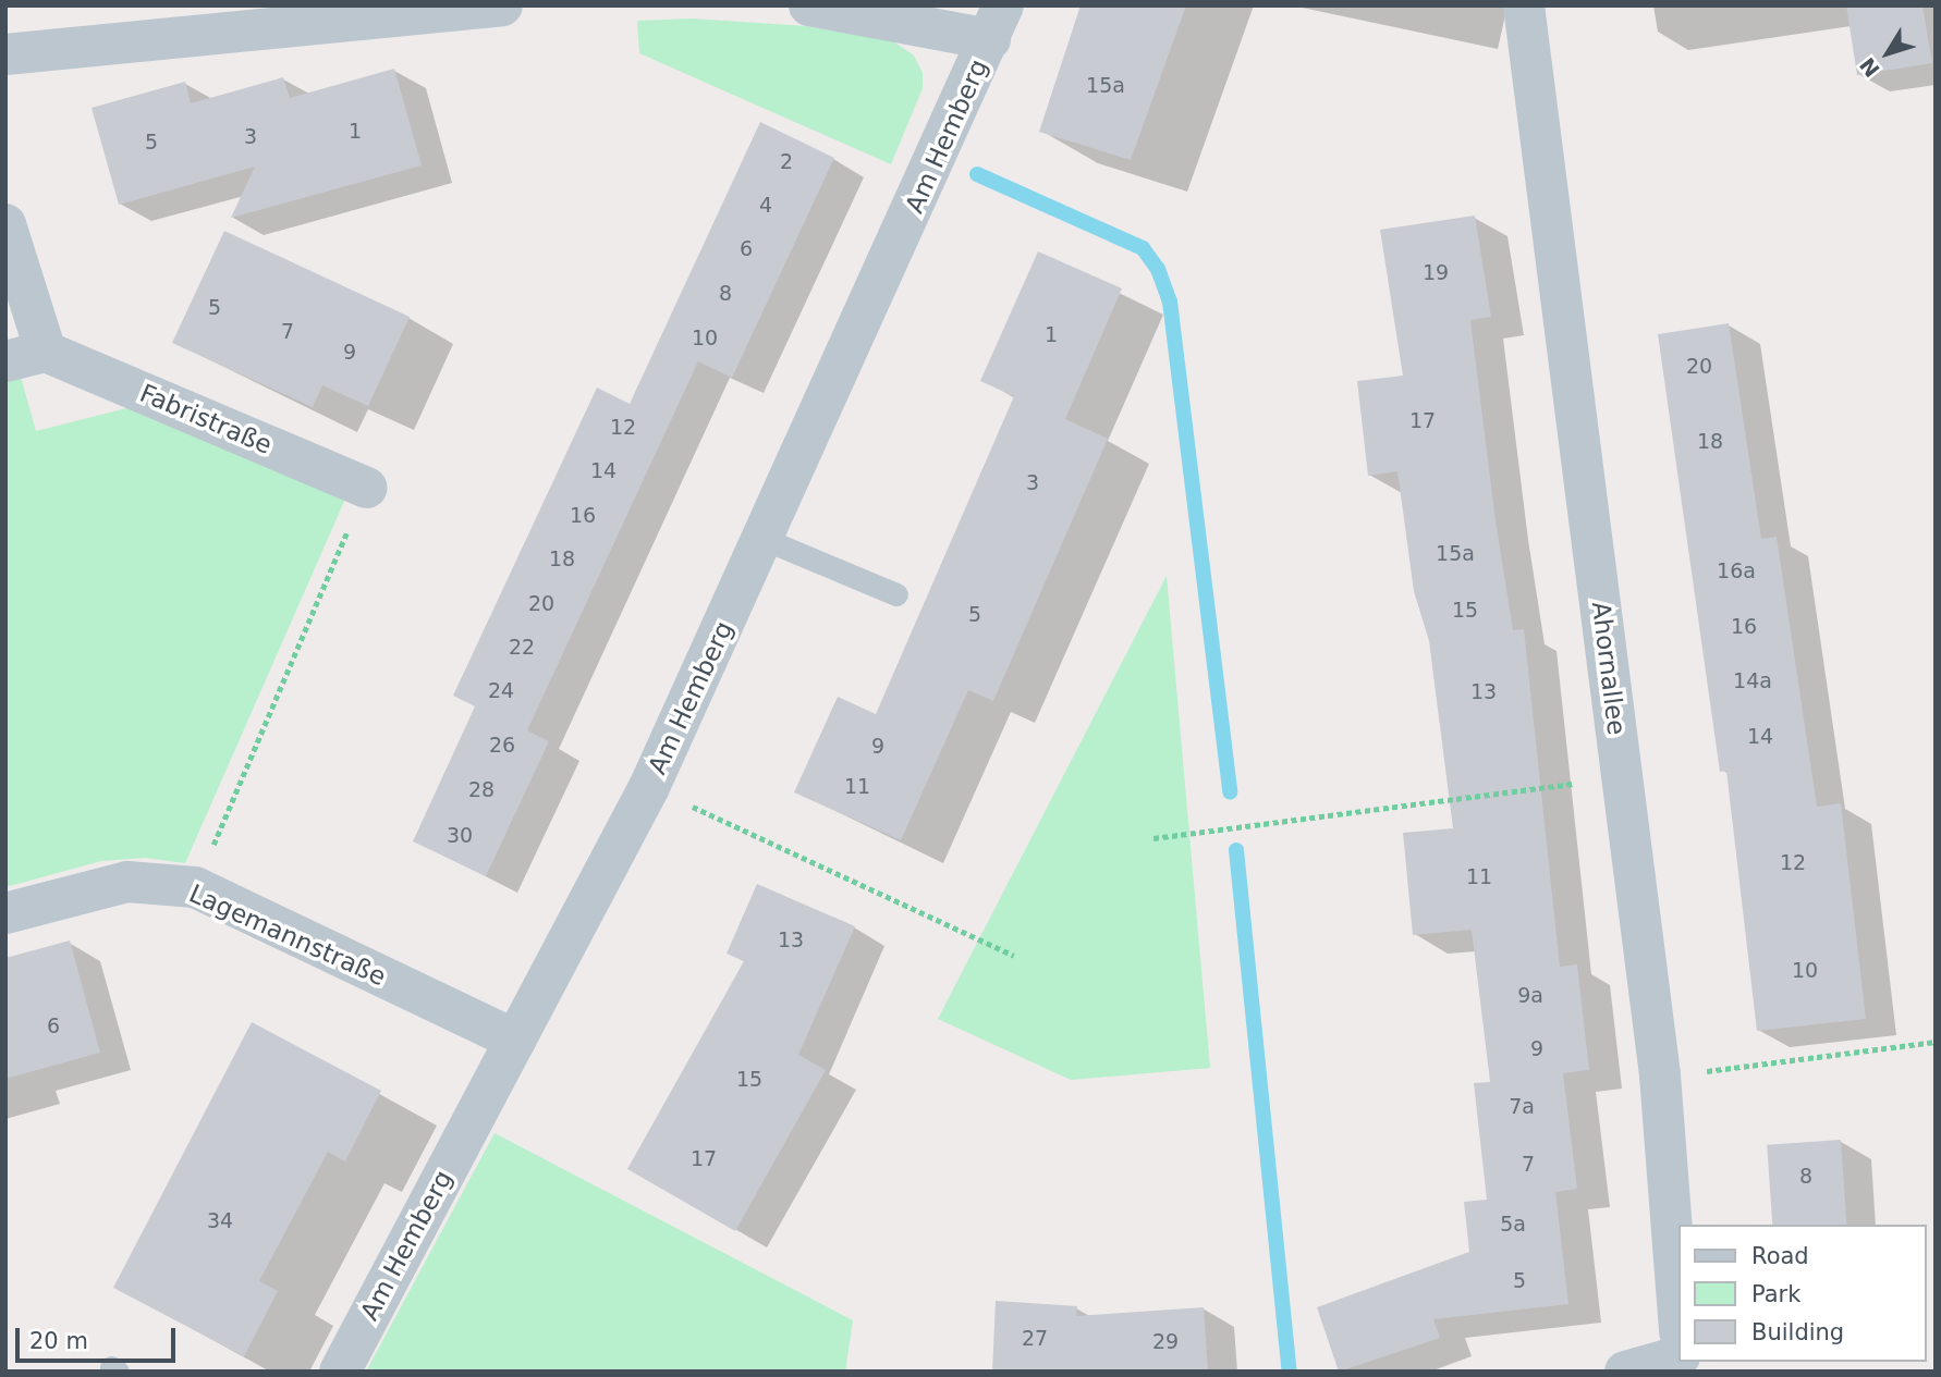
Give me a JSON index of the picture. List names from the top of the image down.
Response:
{
  "streets": {
    "street": [
      "Am Hemberg",
      "Fabristraße",
      "Ahornallee",
      "Lagemannstraße"
    ]
  },
  "crossings": [
    ["Am Hemberg", "Lagemannstraße"]
  ],
  "house_numbers": [
    "15a",
    "1",
    "3",
    "5",
    "2",
    "4",
    "6",
    "19",
    "8",
    "5",
    "7",
    "1",
    "10",
    "9",
    "20",
    "17",
    "12",
    "18",
    "14",
    "3",
    "16",
    "15a",
    "18",
    "16a",
    "20",
    "15",
    "5",
    "16",
    "22",
    "14a",
    "24",
    "13",
    "14",
    "26",
    "9",
    "11",
    "28",
    "30",
    "12",
    "11",
    "13",
    "10",
    "9a",
    "6",
    "9",
    "15",
    "7a",
    "17",
    "7",
    "8",
    "34",
    "5a",
    "5",
    "27",
    "29"
  ],
  "legend": ["Road", "Park", "Building"],
  "scale_bar": "20 m",
  "north": "bottom left"
}
